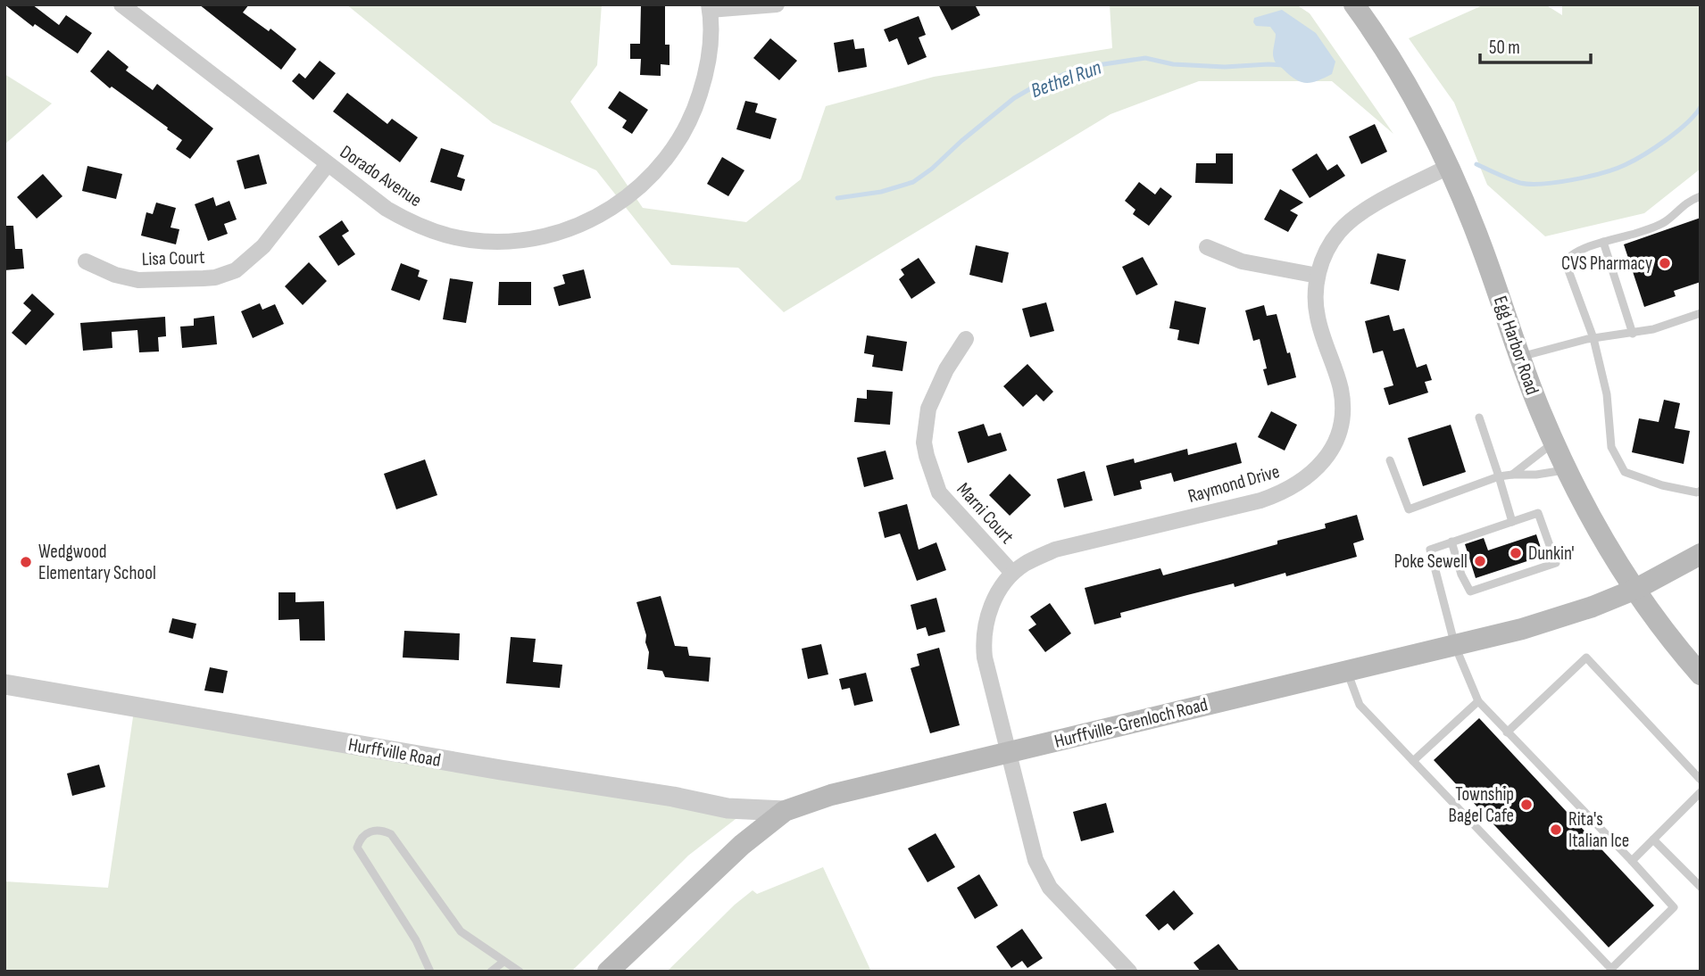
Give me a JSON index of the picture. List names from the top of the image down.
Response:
{
  "streets": {
    "main road": ["Egg Harbor Road", "Hurffville-Grenloch Road"],
    "street": [
      "Dorado Avenue",
      "Lisa Court",
      "Raymond Drive",
      "Marni Court",
      "Hurffville Road"
    ]
  },
  "crossings": [
    ["Dorado Avenue", "Lisa Court"],
    ["Egg Harbor Road", "Raymond Drive"],
    ["Egg Harbor Road", "Hurffville-Grenloch Road"],
    ["Raymond Drive", "Marni Court"],
    ["Raymond Drive", "Hurffville-Grenloch Road"],
    ["Hurffville-Grenloch Road", "Hurffville Road"]
  ],
  "water": ["Bethel Run"],
  "places": [
    "CVS Pharmacy",
    "Dunkin'",
    "Poke Sewell",
    "Wedgwood Elementary School",
    "Township Bagel Cafe",
    "Rita's Italian Ice"
  ],
  "scale_bar": "50 m"
}
